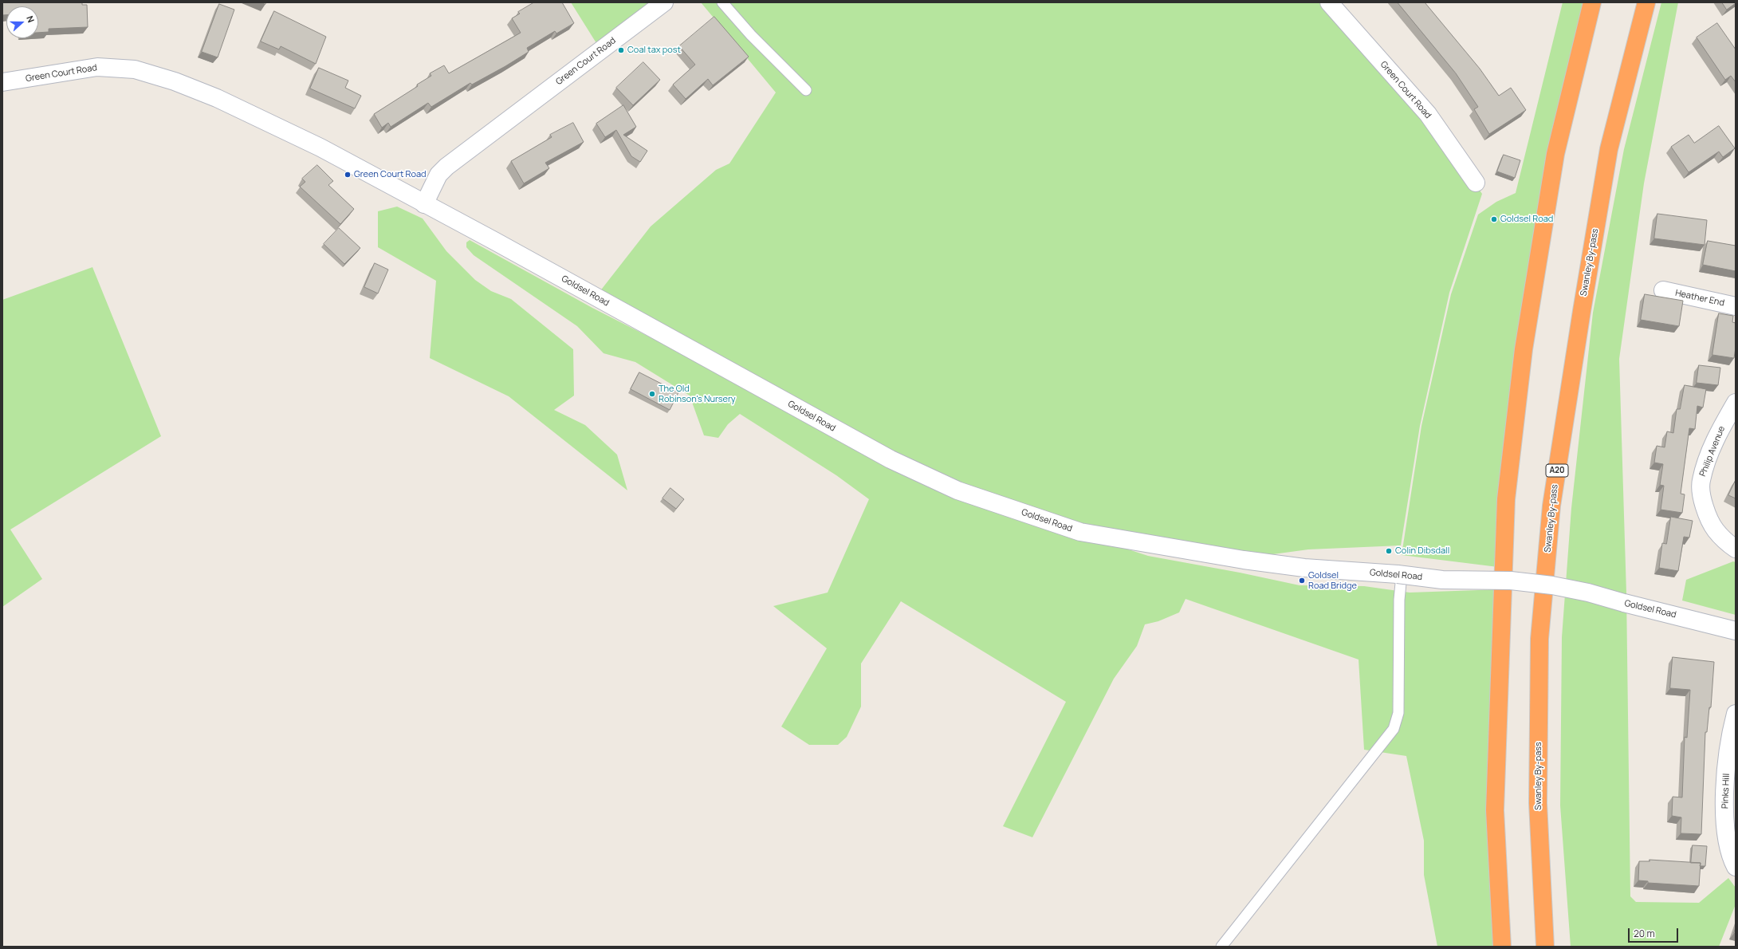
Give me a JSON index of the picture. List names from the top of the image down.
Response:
{
  "streets": {
    "highway": ["Swanley By-pass", "A20"],
    "main road": [
      "Green Court Road",
      "Goldsel Road",
      "Heather End",
      "Philip Avenue",
      "Pinks Hill"
    ]
  },
  "crossings": [
    ["Green Court Road", "Goldsel Road"]
  ],
  "places": [
    "Coal tax post",
    "Green Court Road",
    "Goldsel Road",
    "The Old Robinson's Nursery",
    "Colin Dibsdall",
    "Goldsel Road Bridge"
  ],
  "scale_bar": "20 m",
  "north": "right"
}
